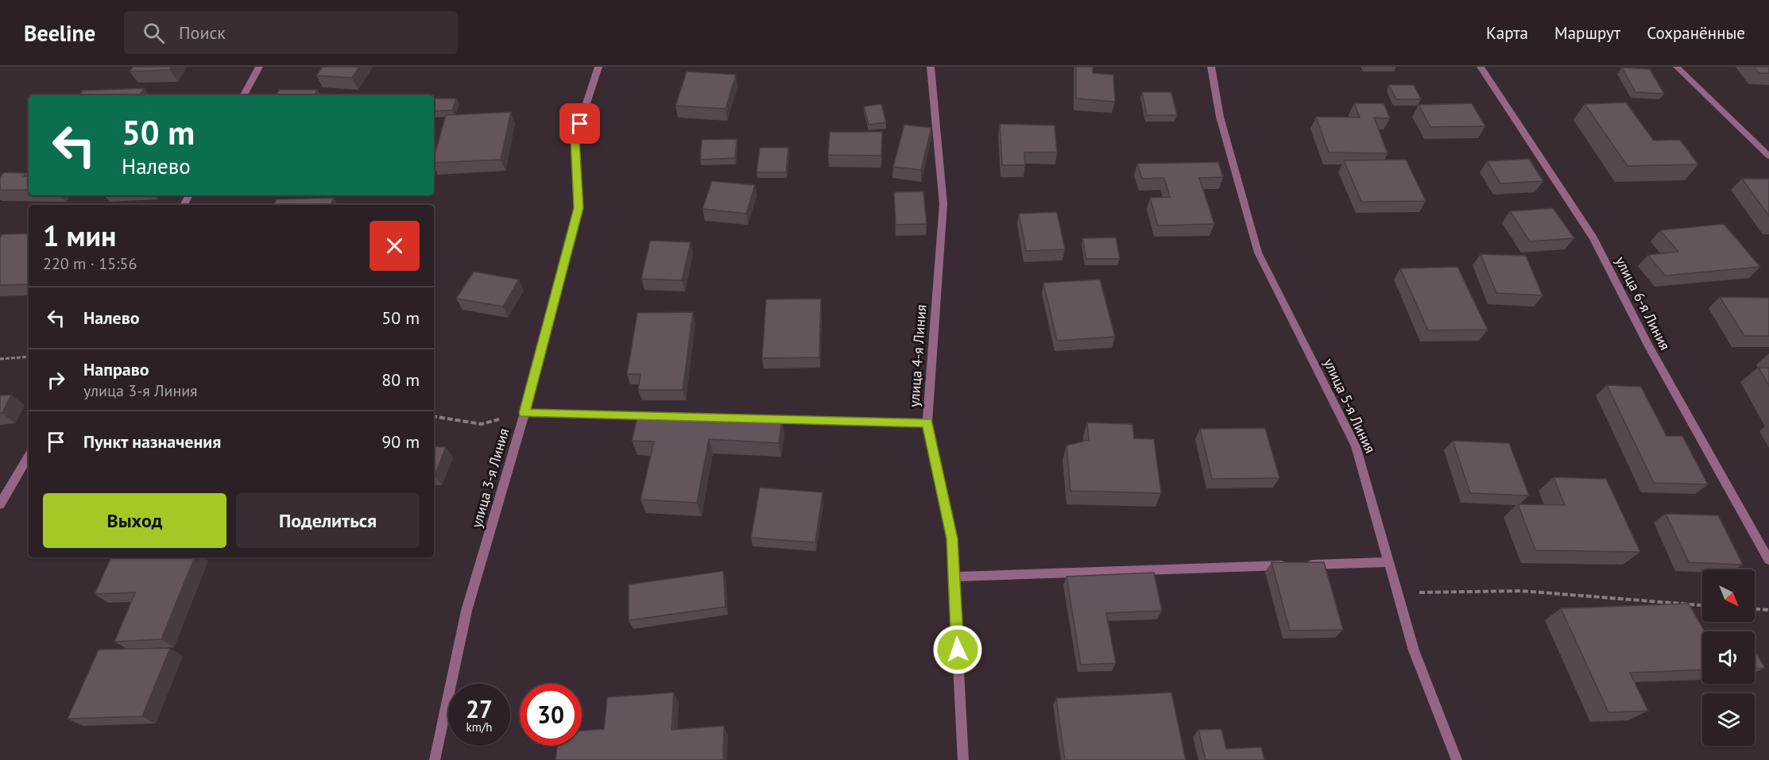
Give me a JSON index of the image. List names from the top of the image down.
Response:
{
  "streets": {
    "street": [
      "улица 6-я Линия",
      "улица 4-я Линия",
      "улица 5-я Линия",
      "улица 3-я Линия"
    ]
  },
  "north": "bottom right",
  "page": {
    "header": "Beeline",
    "search": "Поиск",
    "nav": ["Карта", "Маршрут", "Сохранённые"],
    "turn": ["50 m", "Налево"],
    "heading": ["1 мин", "220 m · 15:56"],
    "list": [
      {
        "name": "Налево",
        "value": "50 m"
      },
      {
        "name": "Направо",
        "note": "улица 3-я Линия",
        "value": "80 m"
      },
      {
        "name": "Пункт назначения",
        "value": "90 m"
      }
    ],
    "buttons": ["Выход", "Поделиться"],
    "speed": "27 km/h",
    "limit": "30"
  }
}
